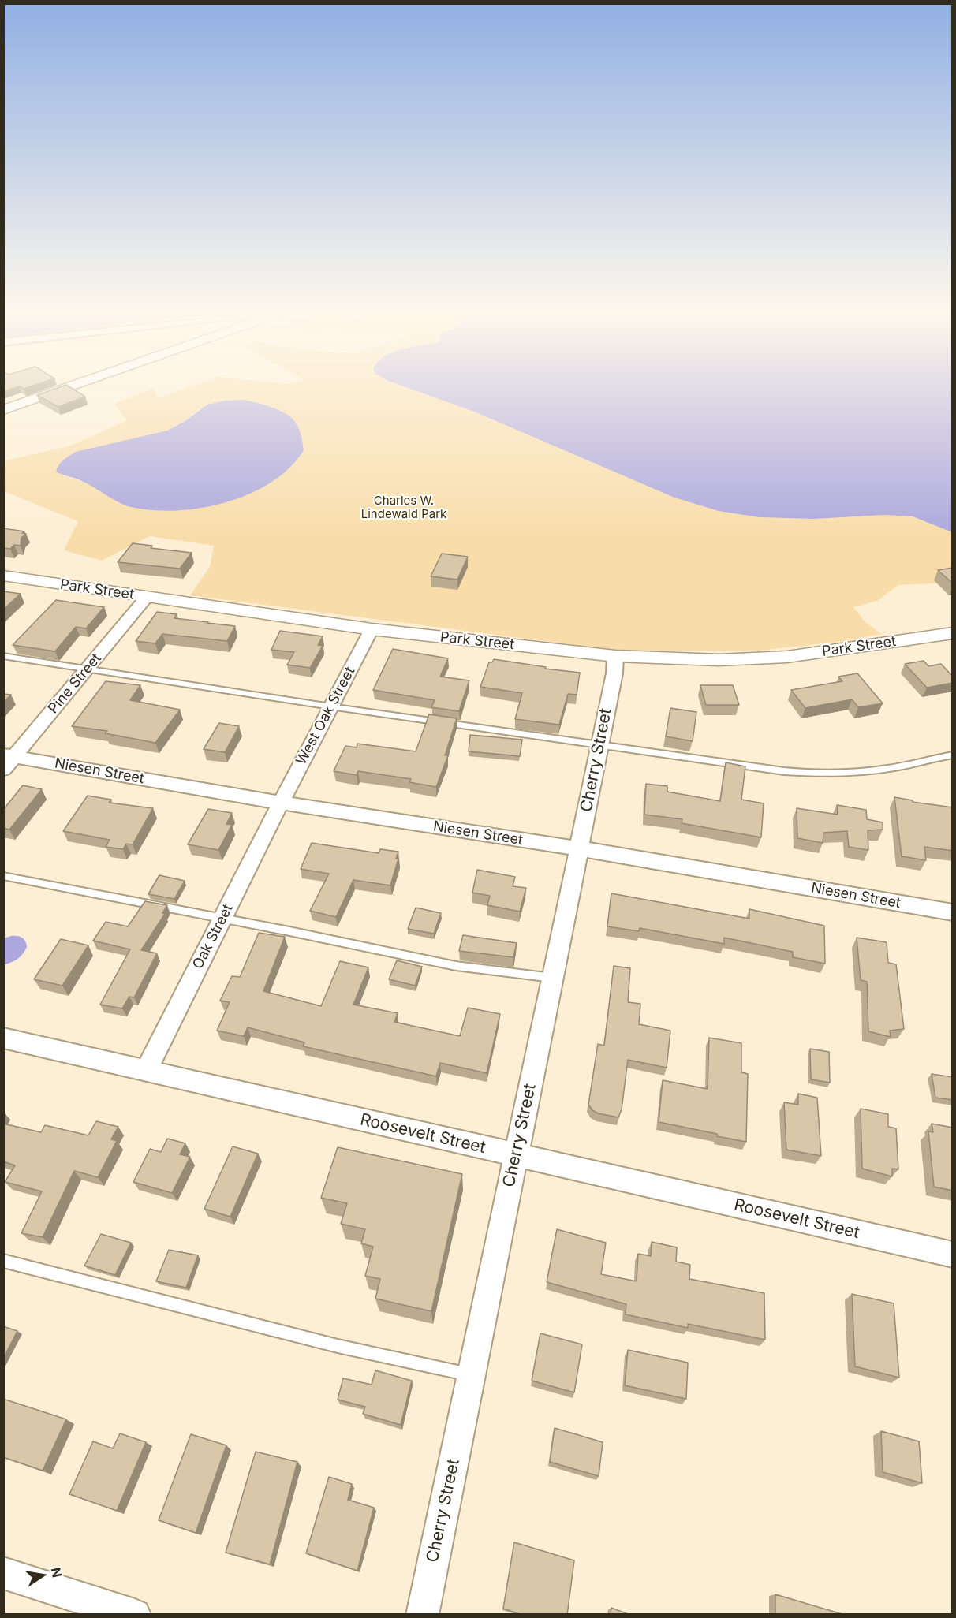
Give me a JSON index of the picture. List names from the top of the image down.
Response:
{
  "streets": {
    "street": [
      "Park Street",
      "Pine Street",
      "West Oak Street",
      "Cherry Street",
      "Niesen Street",
      "Oak Street",
      "Roosevelt Street"
    ]
  },
  "crossings": [
    ["Park Street", "Pine Street"],
    ["Park Street", "West Oak Street"],
    ["Park Street", "Cherry Street"],
    ["Pine Street", "Niesen Street"],
    ["West Oak Street", "Niesen Street"],
    ["West Oak Street", "Oak Street"],
    ["Cherry Street", "Niesen Street"],
    ["Cherry Street", "Roosevelt Street"],
    ["Niesen Street", "Oak Street"],
    ["Oak Street", "Roosevelt Street"]
  ],
  "parks": ["Charles W. Lindewald Park"],
  "north": "right"
}
